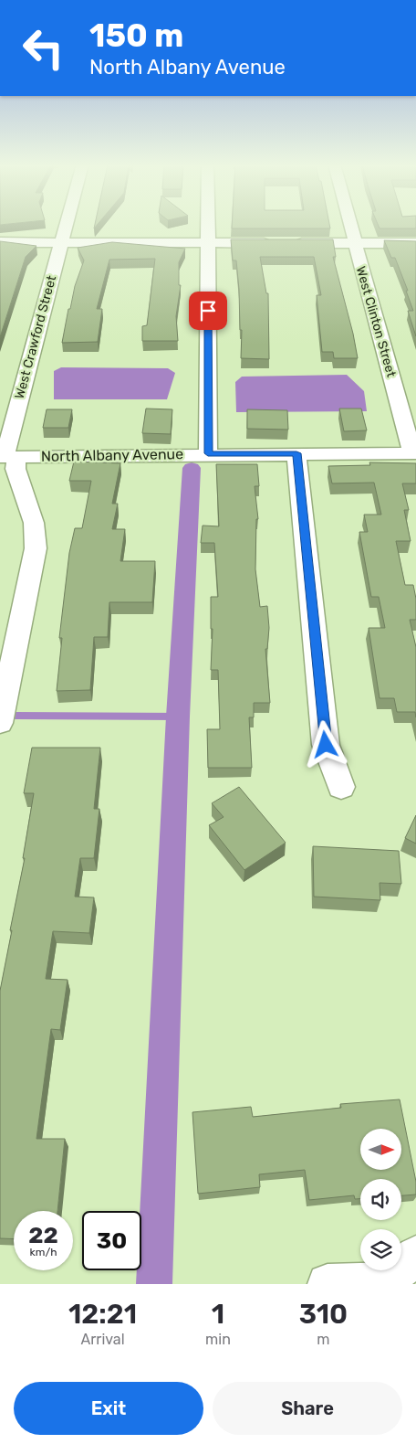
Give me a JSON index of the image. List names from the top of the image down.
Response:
{
  "streets": {
    "street": ["West Clinton Street", "West Crawford Street", "North Albany Avenue"]
  },
  "crossings": [
    ["West Clinton Street", "North Albany Avenue"],
    ["West Crawford Street", "North Albany Avenue"]
  ],
  "north": "right",
  "page": {
    "turn": ["150 m", "North Albany Avenue"],
    "speed": "22 km/h",
    "limit": "30",
    "eta": [
      "12:21",
      "Arrival",
      "1",
      "min",
      "310",
      "m"
    ],
    "buttons": ["Exit", "Share"]
  }
}
